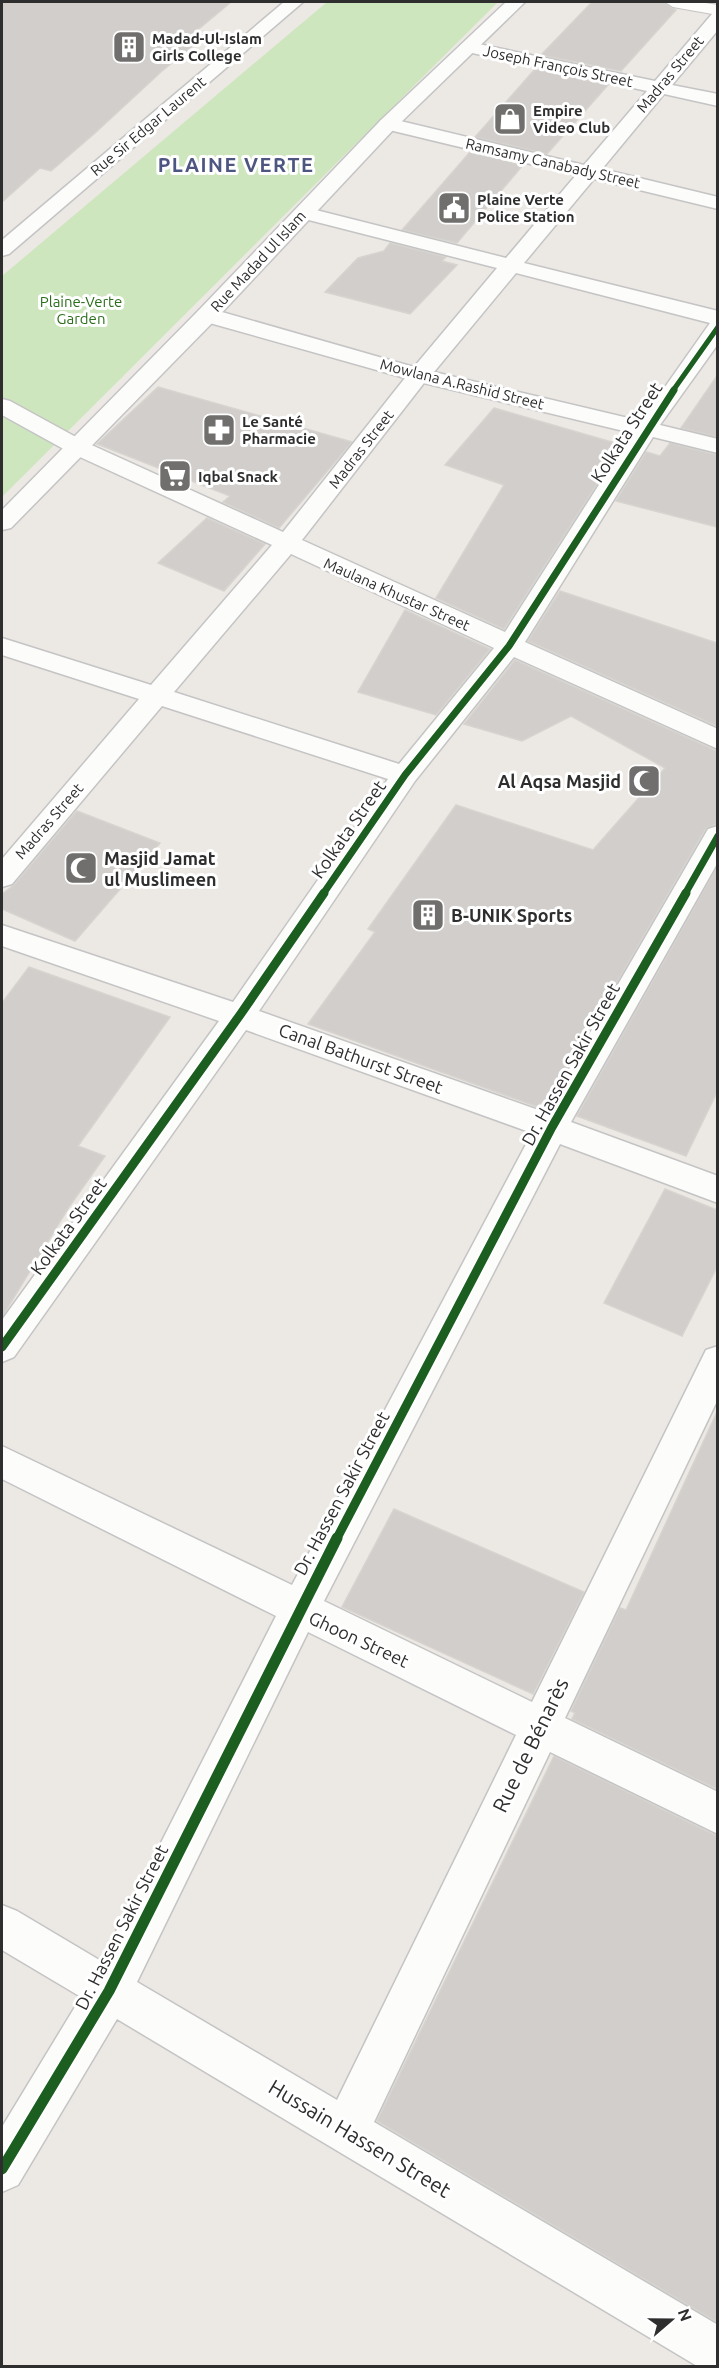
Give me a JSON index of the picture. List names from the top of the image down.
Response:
{
  "streets": {
    "street": [
      "Joseph François Street",
      "Madras Street",
      "Rue Sir Edgar Laurent",
      "Ramsamy Canabady Street",
      "Rue Madad Ul Islam",
      "Mowlana A.Rashid Street",
      "Kolkata Street",
      "Maulana Khustar Street",
      "Canal Bathurst Street",
      "Dr. Hassen Sakir Street",
      "Ghoon Street",
      "Rue de Bénarès",
      "Hussain Hassen Street"
    ]
  },
  "crossings": [
    ["Joseph François Street", "Madras Street"],
    ["Joseph François Street", "Rue Madad Ul Islam"],
    ["Madras Street", "Ramsamy Canabady Street"],
    ["Madras Street", "Mowlana A.Rashid Street"],
    ["Madras Street", "Maulana Khustar Street"],
    ["Ramsamy Canabady Street", "Rue Madad Ul Islam"],
    ["Rue Madad Ul Islam", "Mowlana A.Rashid Street"],
    ["Rue Madad Ul Islam", "Maulana Khustar Street"],
    ["Mowlana A.Rashid Street", "Kolkata Street"],
    ["Kolkata Street", "Maulana Khustar Street"],
    ["Kolkata Street", "Canal Bathurst Street"],
    ["Canal Bathurst Street", "Dr. Hassen Sakir Street"],
    ["Dr. Hassen Sakir Street", "Ghoon Street"],
    ["Dr. Hassen Sakir Street", "Hussain Hassen Street"],
    ["Ghoon Street", "Rue de Bénarès"],
    ["Rue de Bénarès", "Hussain Hassen Street"]
  ],
  "districts": ["PLAINE VERTE"],
  "parks": ["Plaine-Verte Garden"],
  "places": {
    "building": ["Madad-Ul-Islam Girls College", "B-UNIK Sports"],
    "shop": ["Empire Video Club"],
    "public building": ["Plaine Verte Police Station"],
    "pharmacy": ["Le Santé Pharmacie"],
    "supermarket": ["Iqbal Snack"],
    "mosque": ["Al Aqsa Masjid", "Masjid Jamat ul Muslimeen"]
  },
  "north": "right"
}
